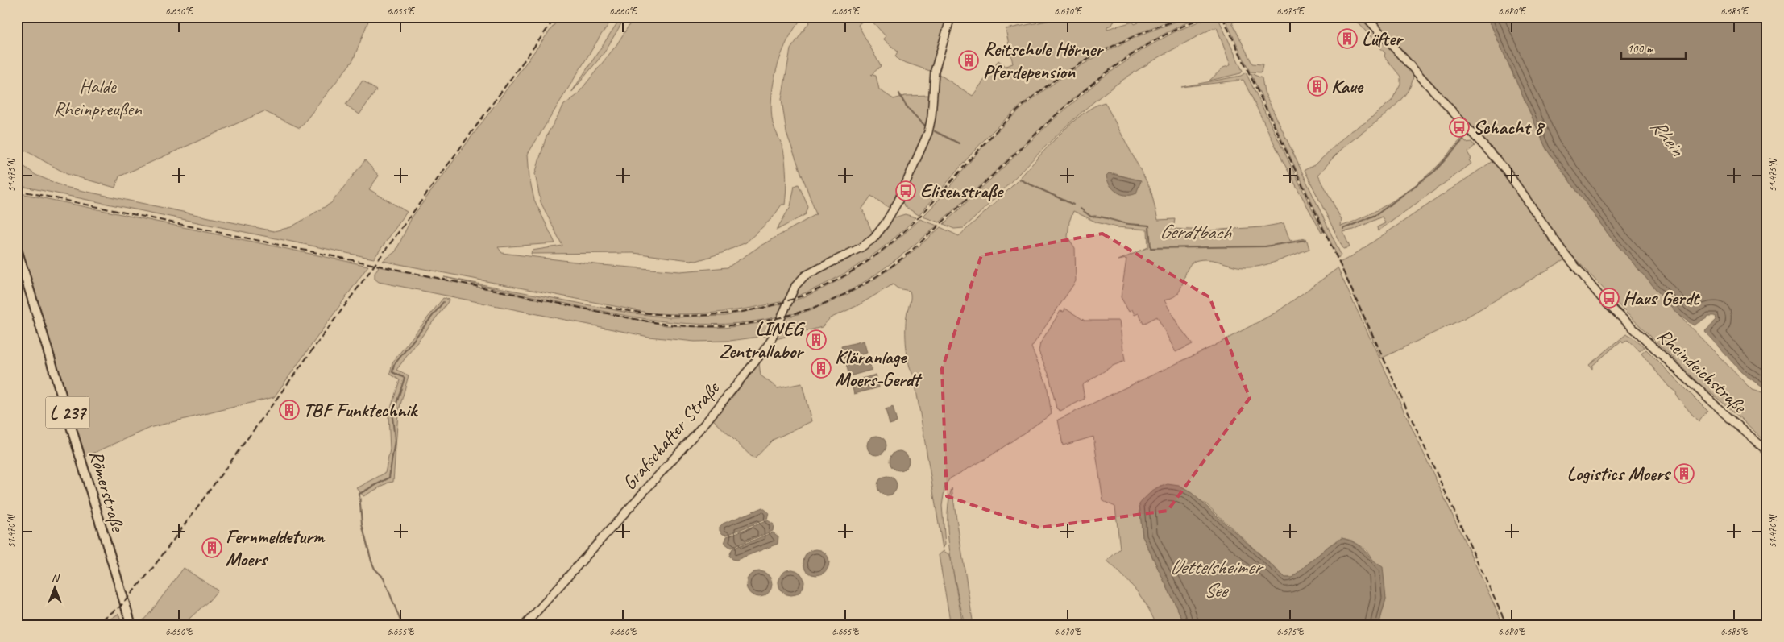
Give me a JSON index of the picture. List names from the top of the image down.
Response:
{
  "streets": {
    "main road": [
      "Rheindeichstraße",
      "L 237",
      "Grafschafter Straße",
      "Römerstraße"
    ]
  },
  "water": ["Rhein", "Gerdtbach", "Uettelsheimer See"],
  "parks": ["Halde Rheinpreußen"],
  "places": {
    "building": [
      "Lüfter",
      "Reitschule Hörner Pferdepension",
      "Kaue",
      "LINEG Zentrallabor",
      "Kläranlage Moers-Gerdt",
      "TBF Funktechnik",
      "Logistics Moers",
      "Fernmeldeturm Moers"
    ],
    "bus stop": ["Schacht 8", "Elisenstraße", "Haus Gerdt"]
  },
  "scale_bar": "100 m",
  "north": "top",
  "coordinates": [
    "6.650°E",
    "6.655°E",
    "6.660°E",
    "6.665°E",
    "6.670°E",
    "6.675°E",
    "6.680°E",
    "6.685°E",
    "51.475°N",
    "51.470°N"
  ]
}
